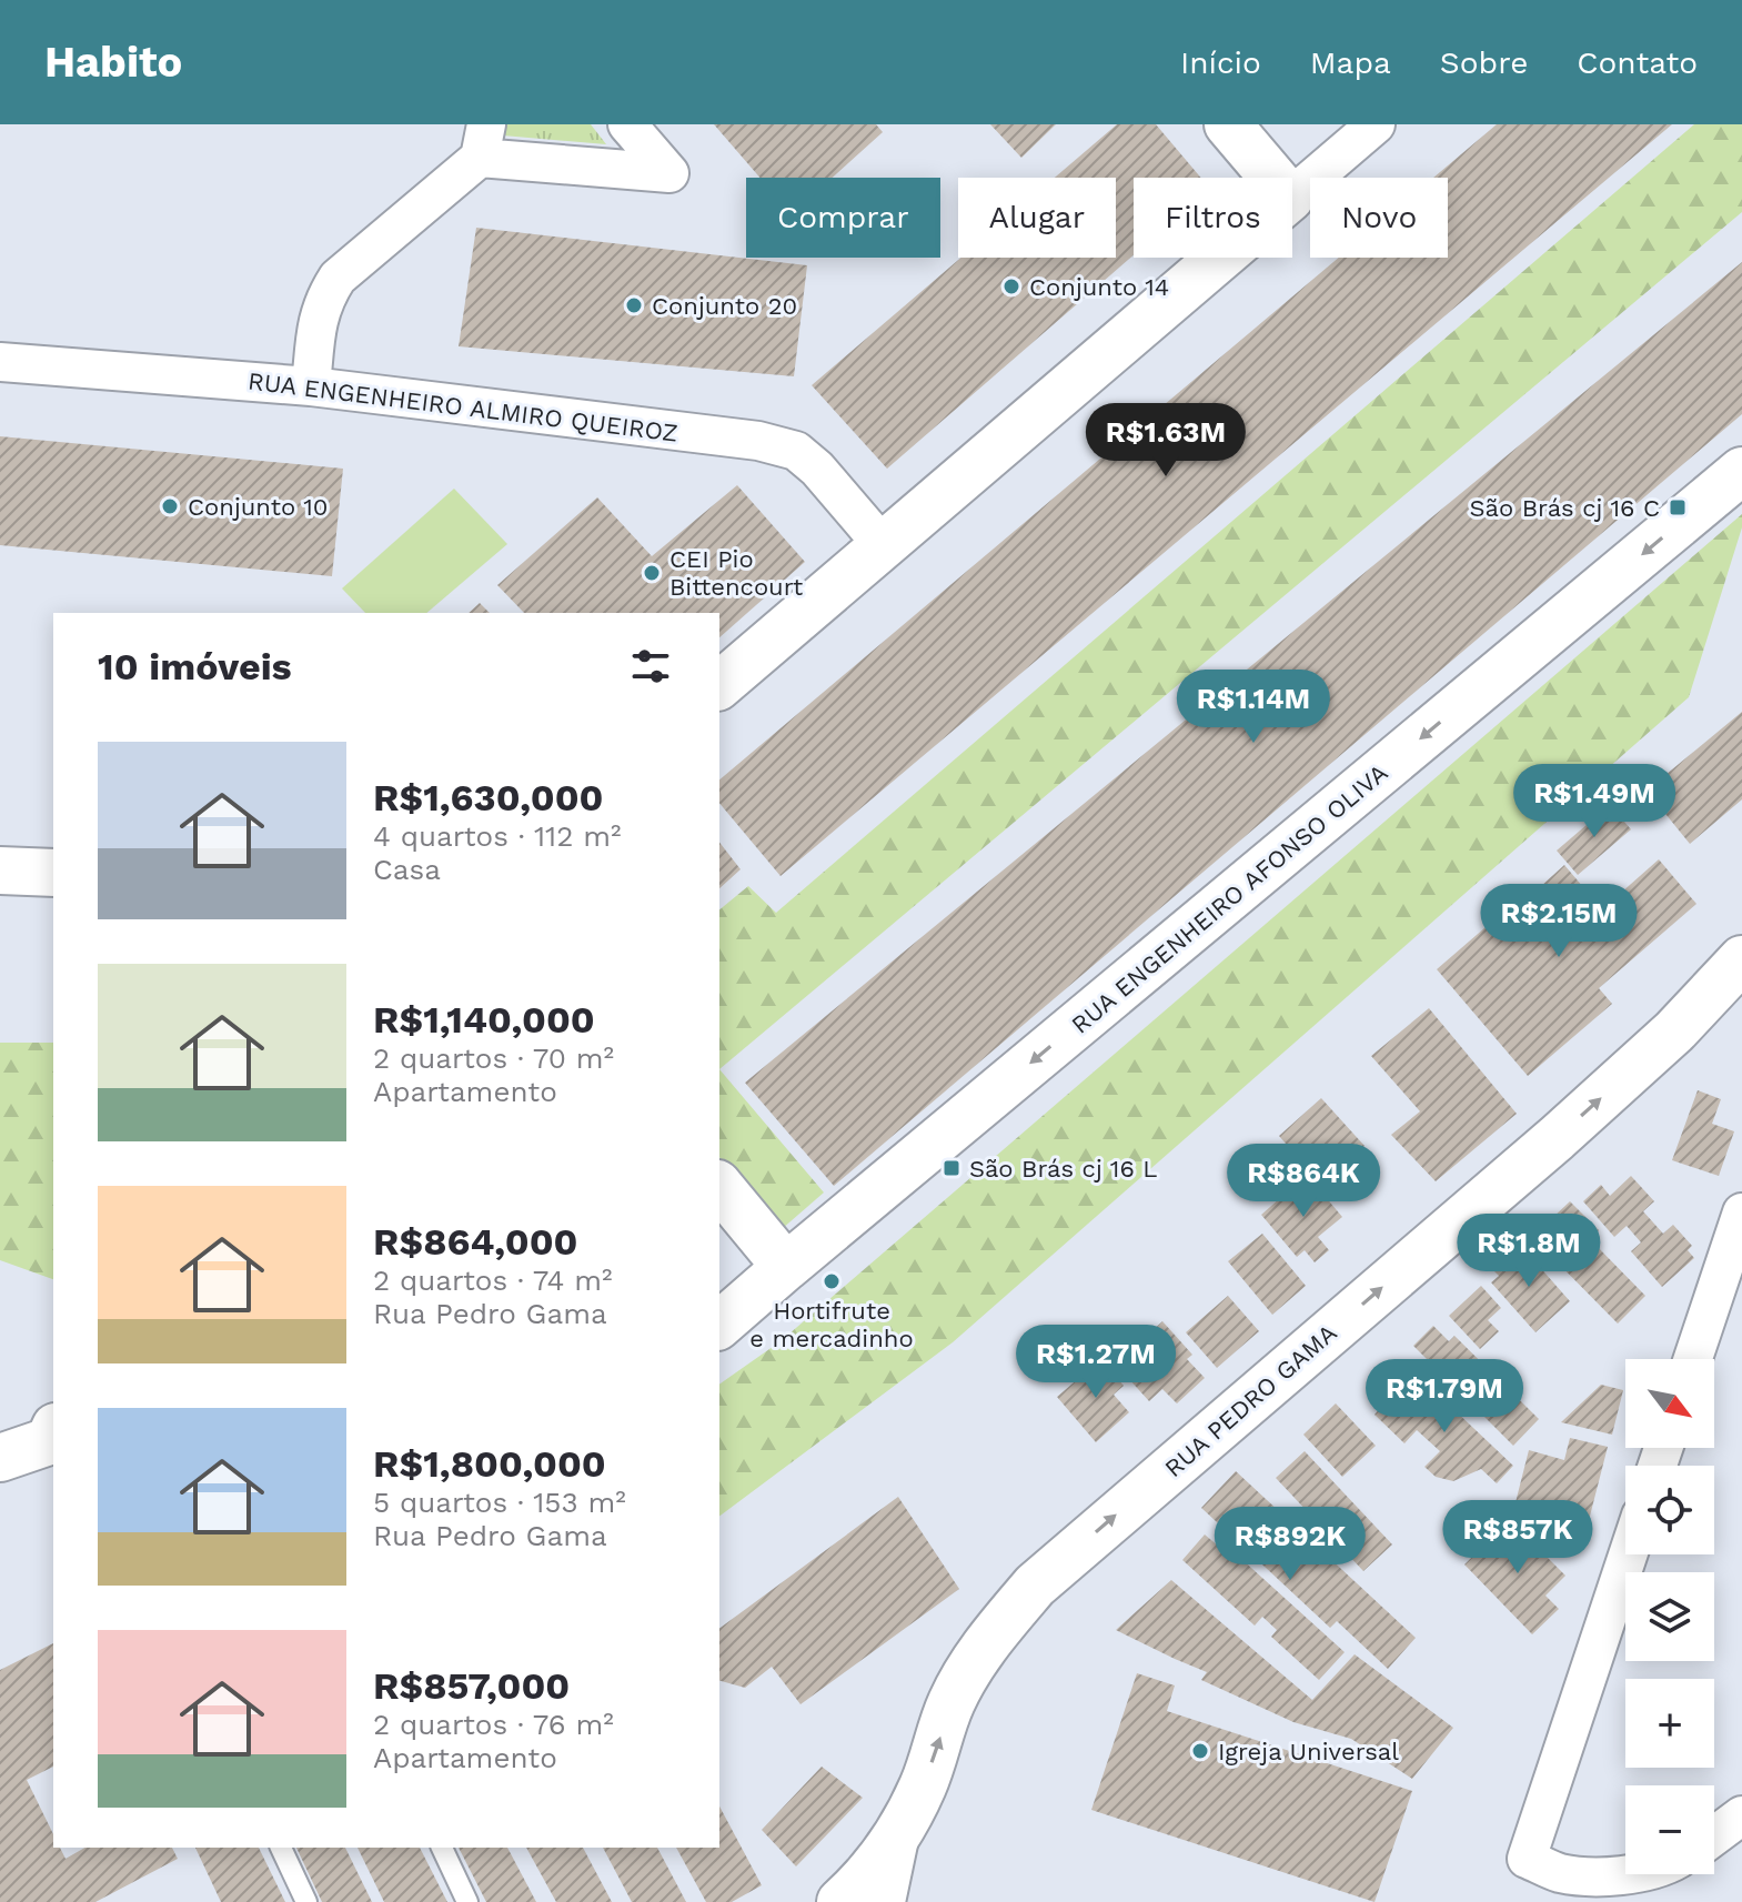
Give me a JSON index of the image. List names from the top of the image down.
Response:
{
  "streets": {
    "street": ["RUA ENGENHEIRO ALMIRO QUEIROZ", "RUA ENGENHEIRO AFONSO OLIVA", "RUA PEDRO GAMA"]
  },
  "one_way": ["RUA ENGENHEIRO AFONSO OLIVA", "RUA PEDRO GAMA"],
  "places": {
    "other": [
      "Conjunto 14",
      "Conjunto 20",
      "Conjunto 10",
      "CEI Pio Bittencourt",
      "Hortifrute e mercadinho",
      "Igreja Universal"
    ],
    "transit": ["São Brás cj 16 C", "São Brás cj 16 L"]
  },
  "north": "bottom right",
  "page": {
    "header": "Habito",
    "nav": [
      "Início",
      "Mapa",
      "Sobre",
      "Contato"
    ],
    "chip": [
      "Comprar",
      "Alugar",
      "Filtros",
      "Novo"
    ],
    "price": [
      "R$1.63M",
      "R$1.14M",
      "R$1.49M",
      "R$2.15M",
      "R$864K",
      "R$1.8M",
      "R$1.27M",
      "R$1.79M",
      "R$857K",
      "R$892K"
    ],
    "heading": "10 imóveis",
    "list": [
      {
        "name": "R$1,630,000",
        "note": "4 quartos · 112 m² · Casa"
      },
      {
        "name": "R$1,140,000",
        "note": "2 quartos · 70 m² · Apartamento"
      },
      {
        "name": "R$864,000",
        "note": "2 quartos · 74 m² · Rua Pedro Gama"
      },
      {
        "name": "R$1,800,000",
        "note": "5 quartos · 153 m² · Rua Pedro Gama"
      },
      {
        "name": "R$857,000",
        "note": "2 quartos · 76 m² · Apartamento"
      }
    ],
    "map_buttons": ["+", "−"]
  }
}
